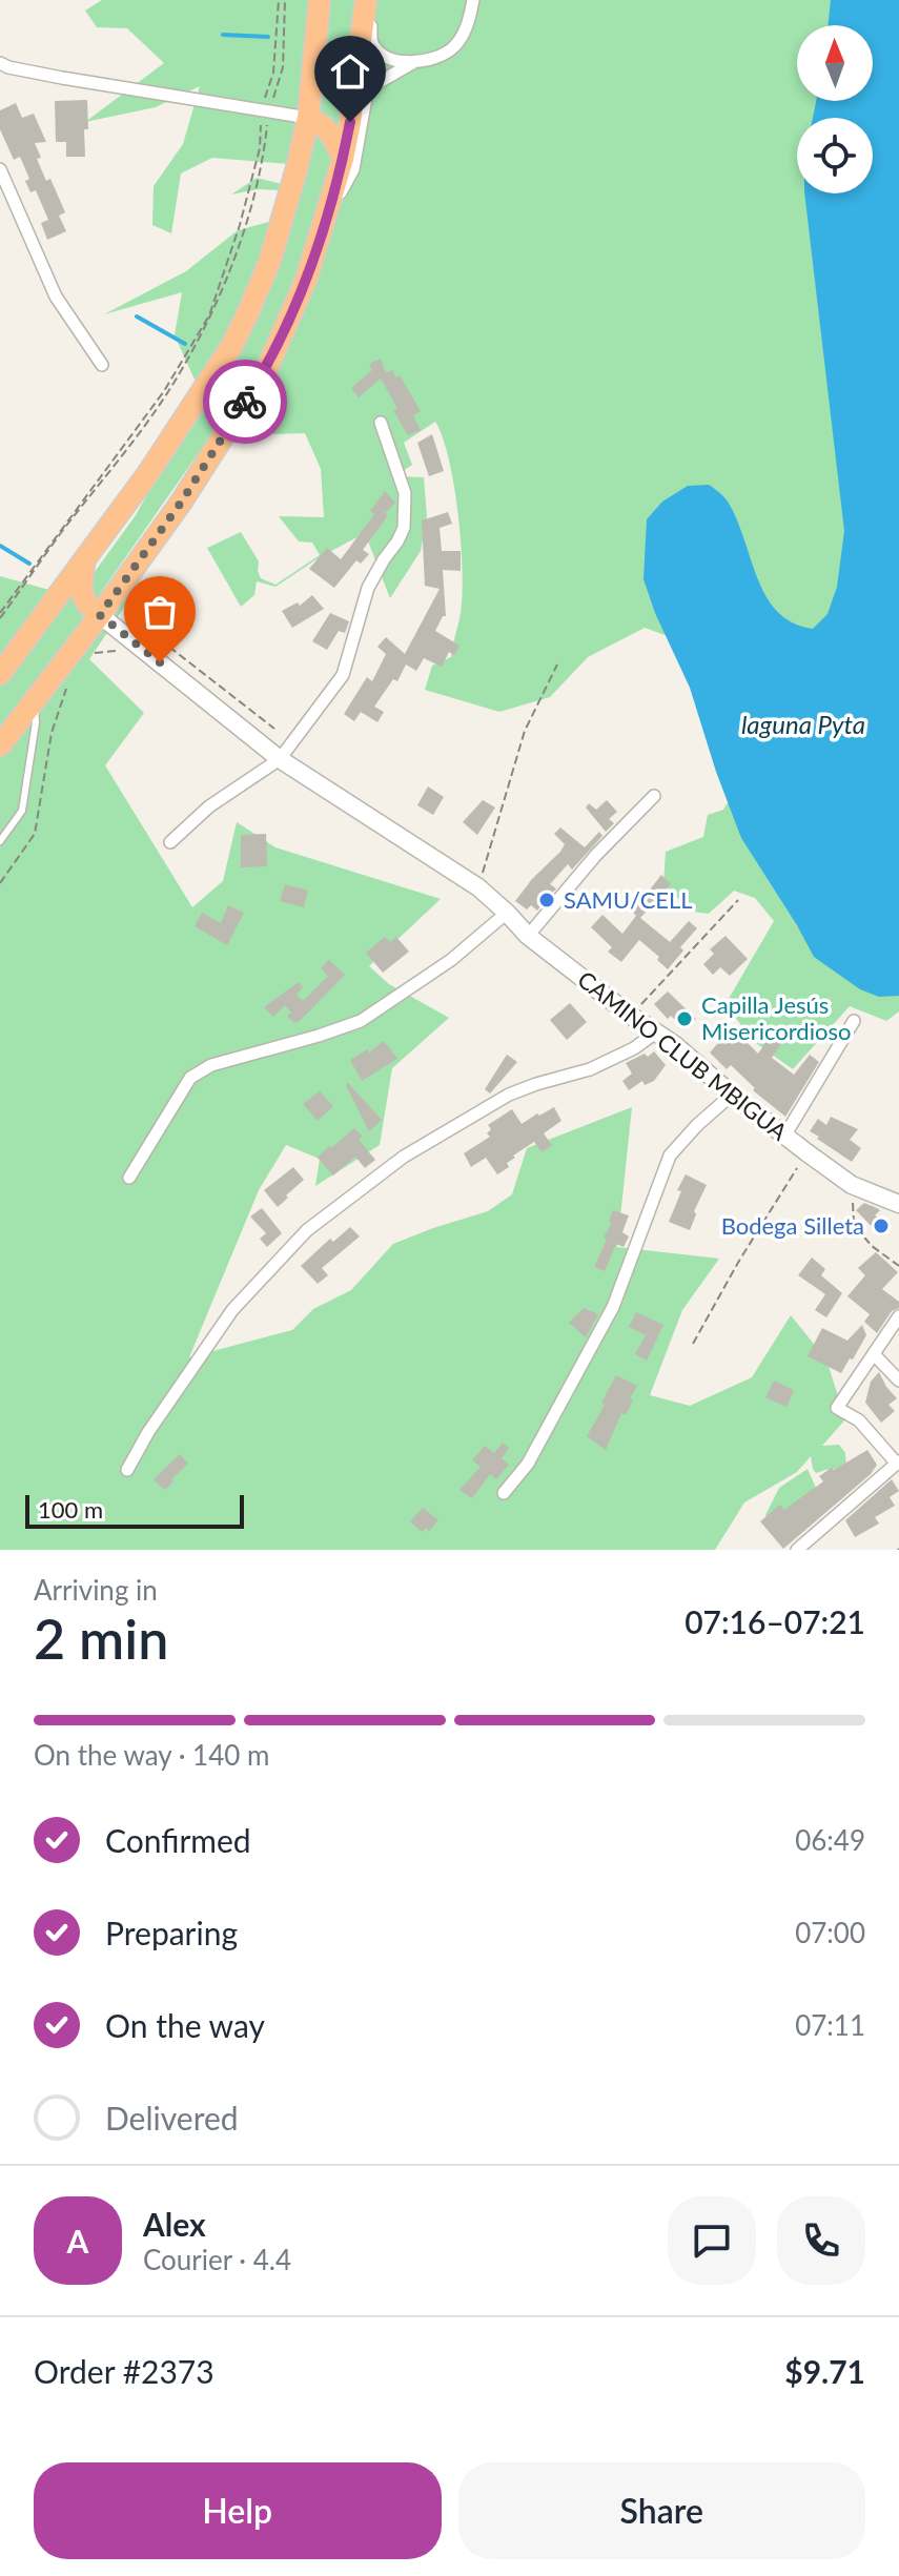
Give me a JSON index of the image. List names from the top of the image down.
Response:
{
  "streets": {
    "main road": ["CAMINO CLUB MBIGUA"]
  },
  "water": ["laguna Pyta"],
  "places": ["SAMU/CELL", "Capilla Jesús Misericordioso", "Bodega Silleta"],
  "scale_bar": "100 m",
  "north": "top",
  "page": {
    "scale": "100 m",
    "heading": ["2 min", "Arriving in", "07:16–07:21"],
    "panel": [
      "Alex",
      "Courier · 4.4",
      "Order #2373",
      "$9.71"
    ],
    "bar": "On the way · 140 m",
    "list": [
      ["Confirmed", "06:49"],
      ["Preparing", "07:00"],
      ["On the way", "07:11"],
      "Delivered"
    ],
    "round": "A",
    "buttons": ["Help", "Share"]
  }
}
